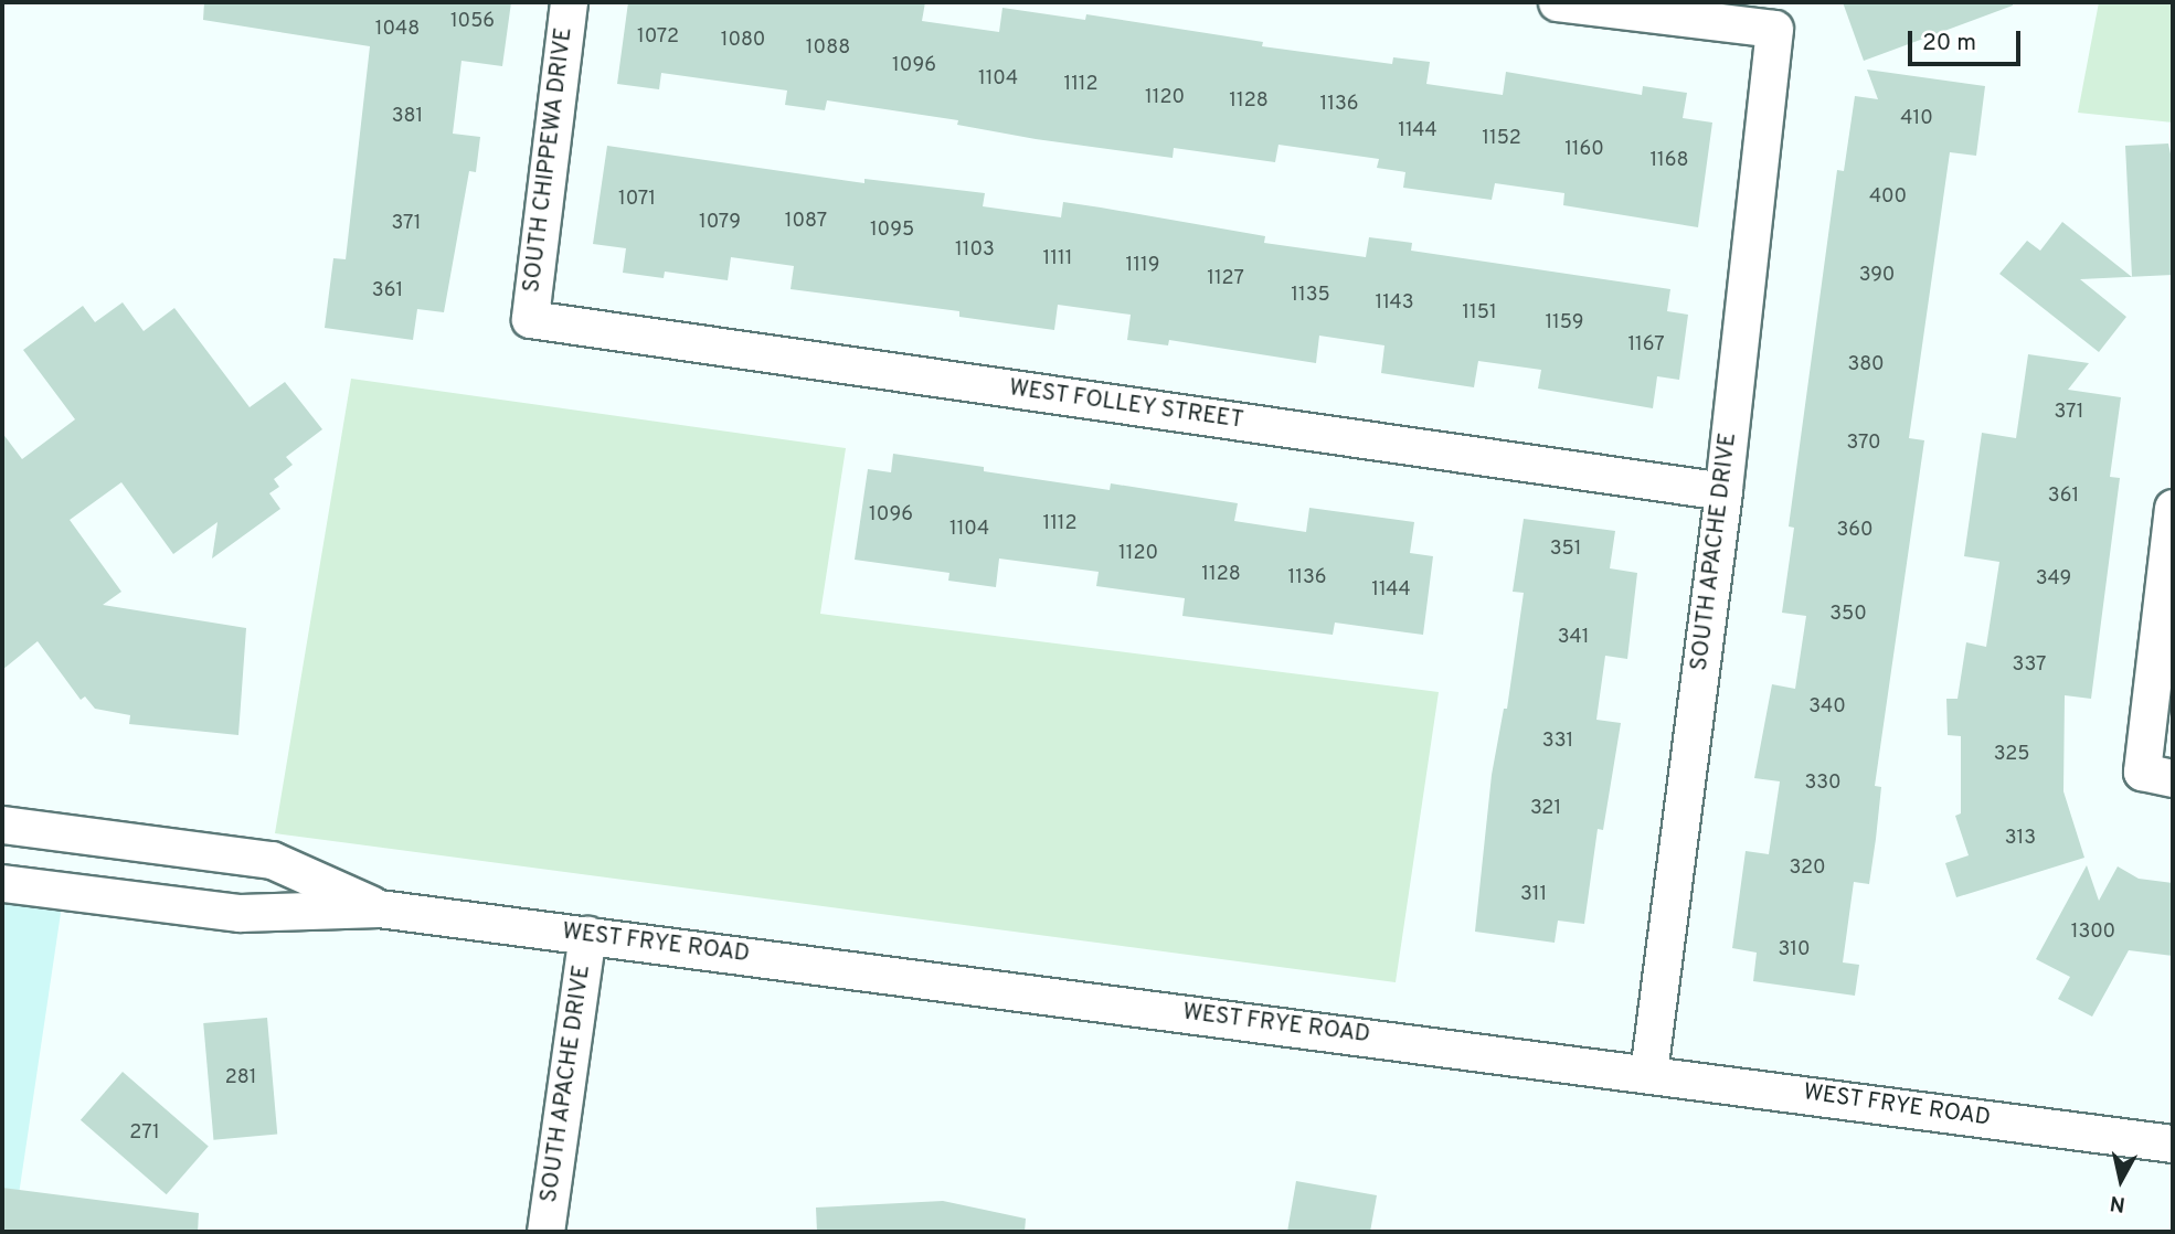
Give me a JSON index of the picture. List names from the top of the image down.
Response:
{
  "streets": {
    "street": [
      "SOUTH CHIPPEWA DRIVE",
      "WEST FOLLEY STREET",
      "SOUTH APACHE DRIVE",
      "WEST FRYE ROAD"
    ]
  },
  "crossings": [
    ["SOUTH CHIPPEWA DRIVE", "WEST FOLLEY STREET"],
    ["WEST FOLLEY STREET", "SOUTH APACHE DRIVE"],
    ["SOUTH APACHE DRIVE", "WEST FRYE ROAD"]
  ],
  "house_numbers": [
    "1056",
    "1048",
    "1072",
    "1080",
    "1088",
    "1096",
    "1104",
    "1112",
    "1120",
    "1128",
    "1136",
    "381",
    "410",
    "1144",
    "1152",
    "1160",
    "1168",
    "400",
    "1071",
    "1087",
    "1079",
    "371",
    "1095",
    "1103",
    "1111",
    "1119",
    "390",
    "1127",
    "361",
    "1135",
    "1143",
    "1151",
    "1159",
    "1167",
    "380",
    "371",
    "370",
    "361",
    "1096",
    "1112",
    "1104",
    "360",
    "351",
    "1120",
    "1128",
    "1136",
    "349",
    "1144",
    "350",
    "341",
    "337",
    "340",
    "331",
    "325",
    "330",
    "321",
    "313",
    "320",
    "311",
    "1300",
    "310",
    "281",
    "271"
  ],
  "scale_bar": "20 m",
  "north": "bottom"
}
